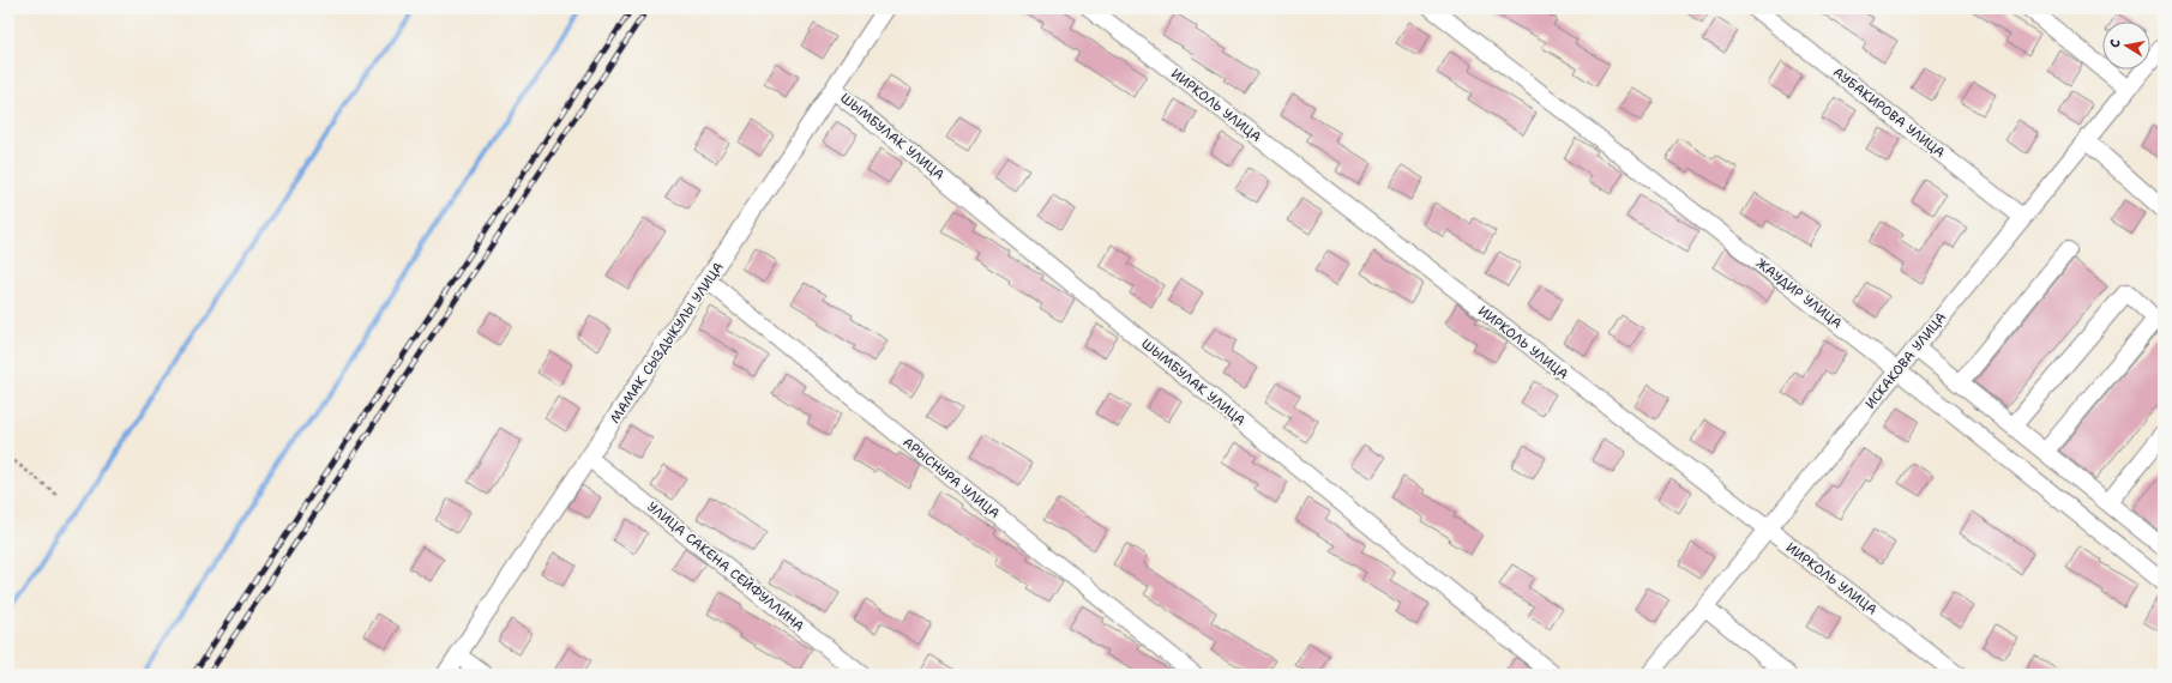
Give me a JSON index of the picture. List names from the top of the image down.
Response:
{
  "streets": {
    "street": [
      "ИИРКОЛЬ УЛИЦА",
      "АУБАКИРОВА УЛИЦА",
      "ШЫМБУЛАК УЛИЦА",
      "ЖАУДИР УЛИЦА",
      "МАМАК СЫЗДЫКУЛЫ УЛИЦА",
      "ИСКАКОВА УЛИЦА",
      "АРЫСНУРА УЛИЦА",
      "УЛИЦА САКЕНА СЕЙФУЛЛИНА"
    ]
  },
  "crossings": [
    ["ИИРКОЛЬ УЛИЦА", "ИСКАКОВА УЛИЦА"],
    ["АУБАКИРОВА УЛИЦА", "ИСКАКОВА УЛИЦА"],
    ["ШЫМБУЛАК УЛИЦА", "МАМАК СЫЗДЫКУЛЫ УЛИЦА"],
    ["ЖАУДИР УЛИЦА", "ИСКАКОВА УЛИЦА"],
    ["МАМАК СЫЗДЫКУЛЫ УЛИЦА", "АРЫСНУРА УЛИЦА"],
    ["МАМАК СЫЗДЫКУЛЫ УЛИЦА", "УЛИЦА САКЕНА СЕЙФУЛЛИНА"]
  ],
  "north": "left"
}
